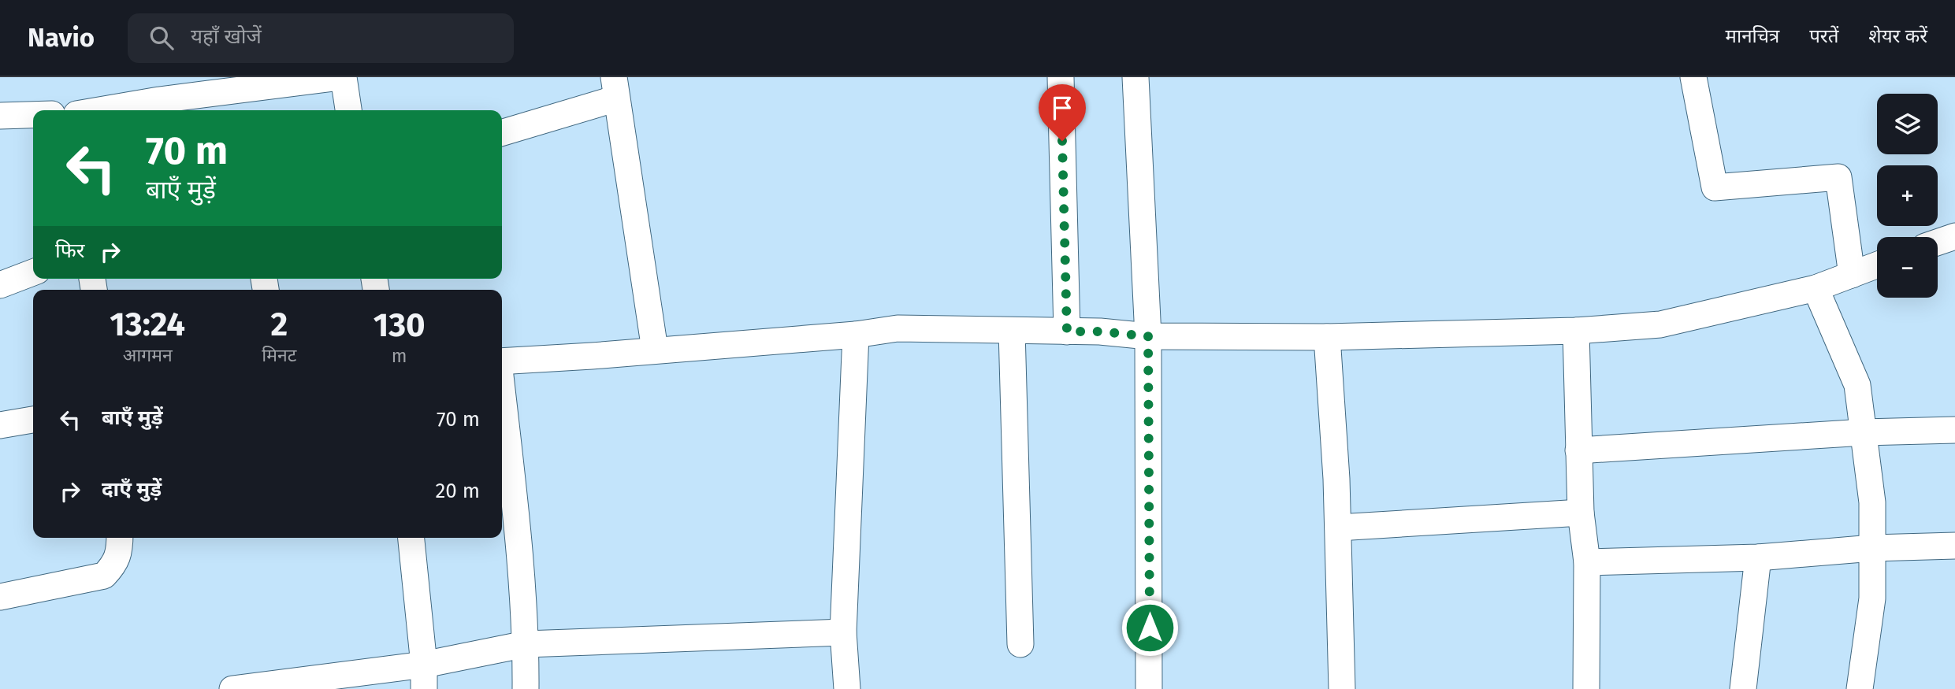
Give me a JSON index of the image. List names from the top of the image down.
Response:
{
  "page": {
    "header": "Navio",
    "search": "यहाँ खोजें",
    "nav": ["मानचित्र", "परतें", "शेयर करें"],
    "map_buttons": ["+", "−"],
    "turn": ["70 m", "बाएँ मुड़ें"],
    "then": "फिर",
    "eta": [
      "13:24",
      "आगमन",
      "2",
      "मिनट",
      "130",
      "m"
    ],
    "list": [
      {
        "name": "बाएँ मुड़ें",
        "value": "70 m"
      },
      {
        "name": "दाएँ मुड़ें",
        "value": "20 m"
      }
    ]
  }
}
